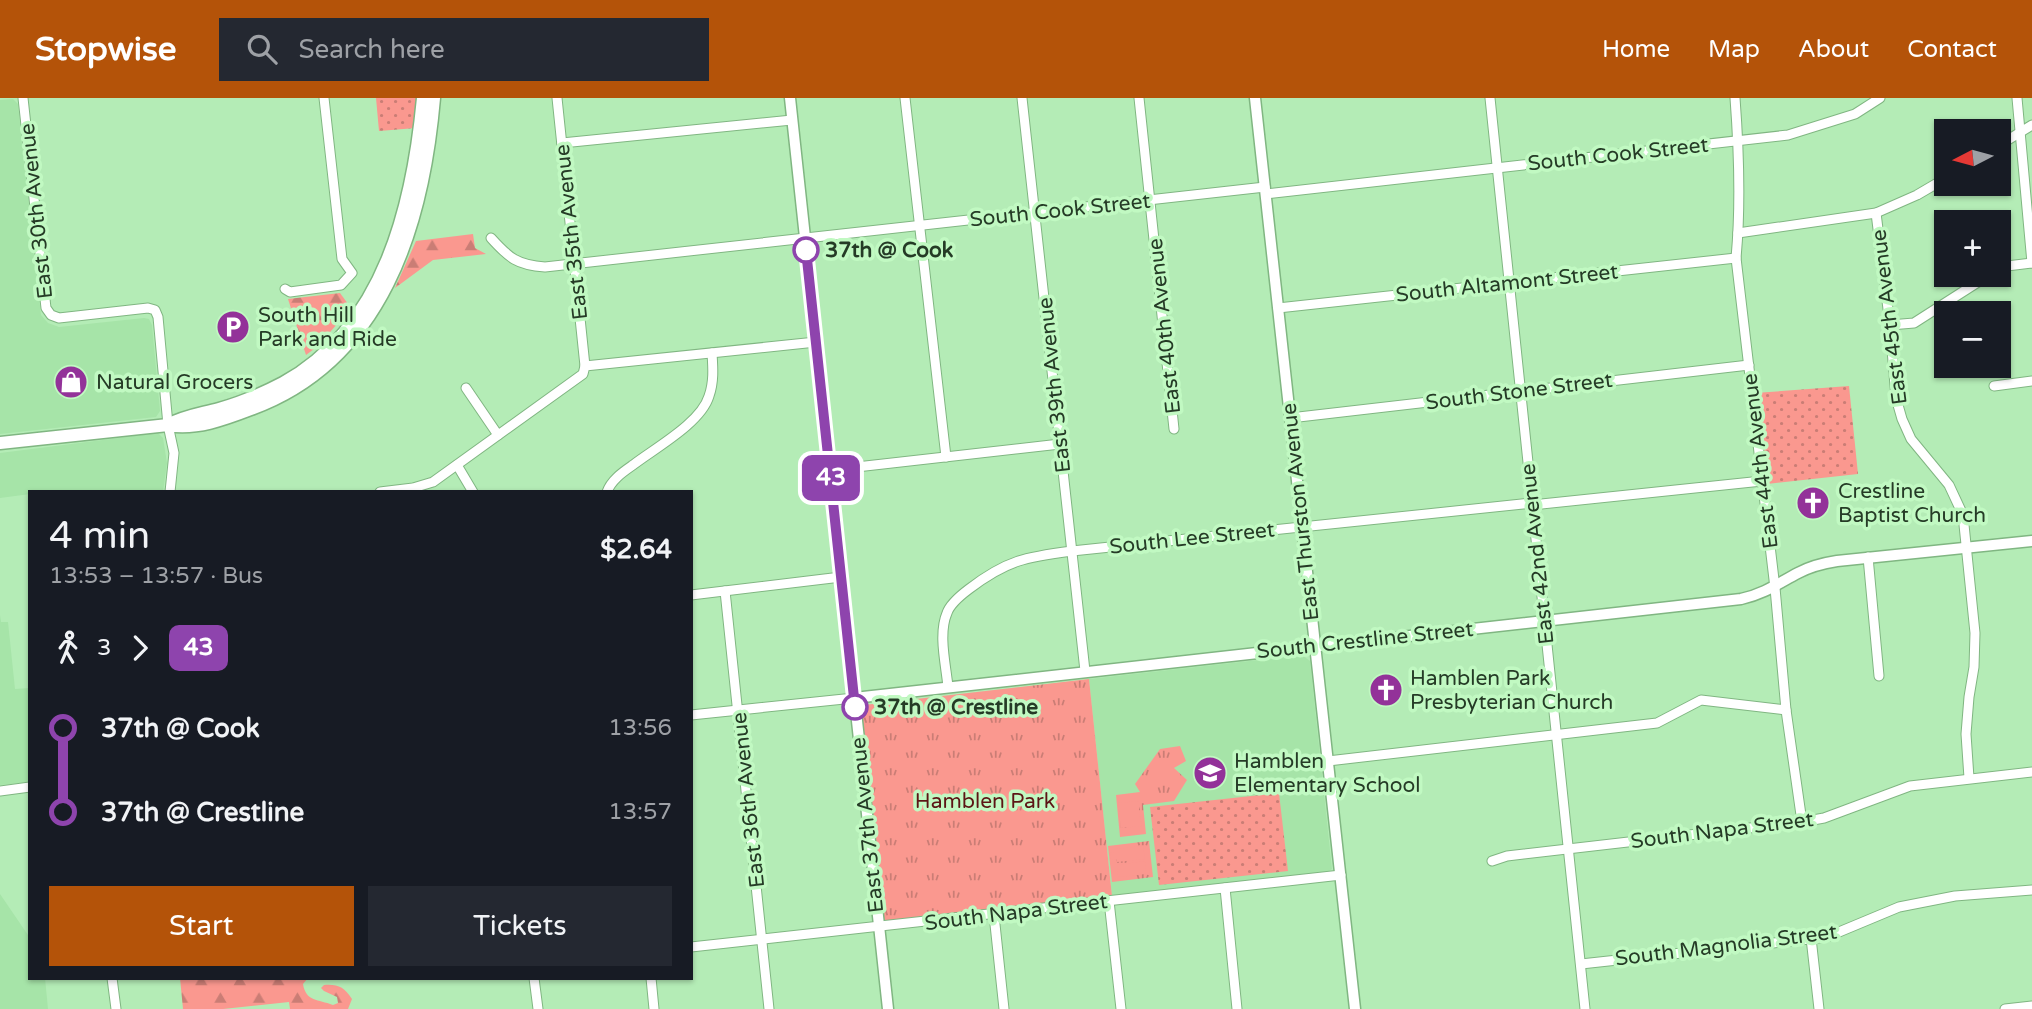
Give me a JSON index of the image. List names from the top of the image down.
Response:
{
  "streets": {
    "street": [
      "South Cook Street",
      "East 30th Avenue",
      "East 35th Avenue",
      "South Altamont Street",
      "East 45th Avenue",
      "East 40th Avenue",
      "East 39th Avenue",
      "South Stone Street",
      "East 44th Avenue",
      "East Thurston Avenue",
      "South Lee Street",
      "East 42nd Avenue",
      "South Crestline Street",
      "East 36th Avenue",
      "East 37th Avenue",
      "South Napa Street",
      "South Magnolia Street"
    ]
  },
  "crossings": [
    ["South Cook Street", "East 35th Avenue"],
    ["South Cook Street", "East 40th Avenue"],
    ["South Cook Street", "East 39th Avenue"],
    ["South Cook Street", "East 44th Avenue"],
    ["South Cook Street", "East Thurston Avenue"],
    ["South Cook Street", "East 42nd Avenue"],
    ["South Cook Street", "East 37th Avenue"],
    ["South Altamont Street", "East 44th Avenue"],
    ["South Altamont Street", "East Thurston Avenue"],
    ["South Altamont Street", "East 42nd Avenue"],
    ["East 45th Avenue", "South Crestline Street"],
    ["East 45th Avenue", "South Napa Street"],
    ["East 39th Avenue", "South Lee Street"],
    ["East 39th Avenue", "South Crestline Street"],
    ["South Stone Street", "East 44th Avenue"],
    ["South Stone Street", "East Thurston Avenue"],
    ["South Stone Street", "East 42nd Avenue"],
    ["East 44th Avenue", "South Lee Street"],
    ["East 44th Avenue", "South Crestline Street"],
    ["East 44th Avenue", "South Napa Street"],
    ["East Thurston Avenue", "South Lee Street"],
    ["East Thurston Avenue", "South Crestline Street"],
    ["East Thurston Avenue", "South Napa Street"],
    ["South Lee Street", "East 42nd Avenue"],
    ["South Lee Street", "South Crestline Street"],
    ["East 42nd Avenue", "South Crestline Street"],
    ["East 42nd Avenue", "South Napa Street"],
    ["East 42nd Avenue", "South Magnolia Street"],
    ["South Crestline Street", "East 36th Avenue"],
    ["South Crestline Street", "East 37th Avenue"],
    ["East 36th Avenue", "South Napa Street"],
    ["East 37th Avenue", "South Napa Street"]
  ],
  "parks": ["Hamblen Park"],
  "places": {
    "other": ["37th @ Cook", "37th @ Crestline"],
    "parking": ["South Hill Park and Ride"],
    "shop": ["Natural Grocers"],
    "church": ["Crestline Baptist Church", "Hamblen Park Presbyterian Church"],
    "school or university": ["Hamblen Elementary School"]
  },
  "lines": ["bus line 43"],
  "north": "left",
  "page": {
    "header": "Stopwise",
    "search": "Search here",
    "nav": [
      "Home",
      "Map",
      "About",
      "Contact"
    ],
    "on_map": "43",
    "map_buttons": ["+", "−"],
    "heading": ["4 min", "13:53 – 13:57 · Bus", "$2.64"],
    "legs": ["3", "43"],
    "list": [
      {
        "name": "37th @ Cook",
        "value": "13:56"
      },
      {
        "name": "37th @ Crestline",
        "value": "13:57"
      }
    ],
    "buttons": ["Start", "Tickets"]
  }
}
